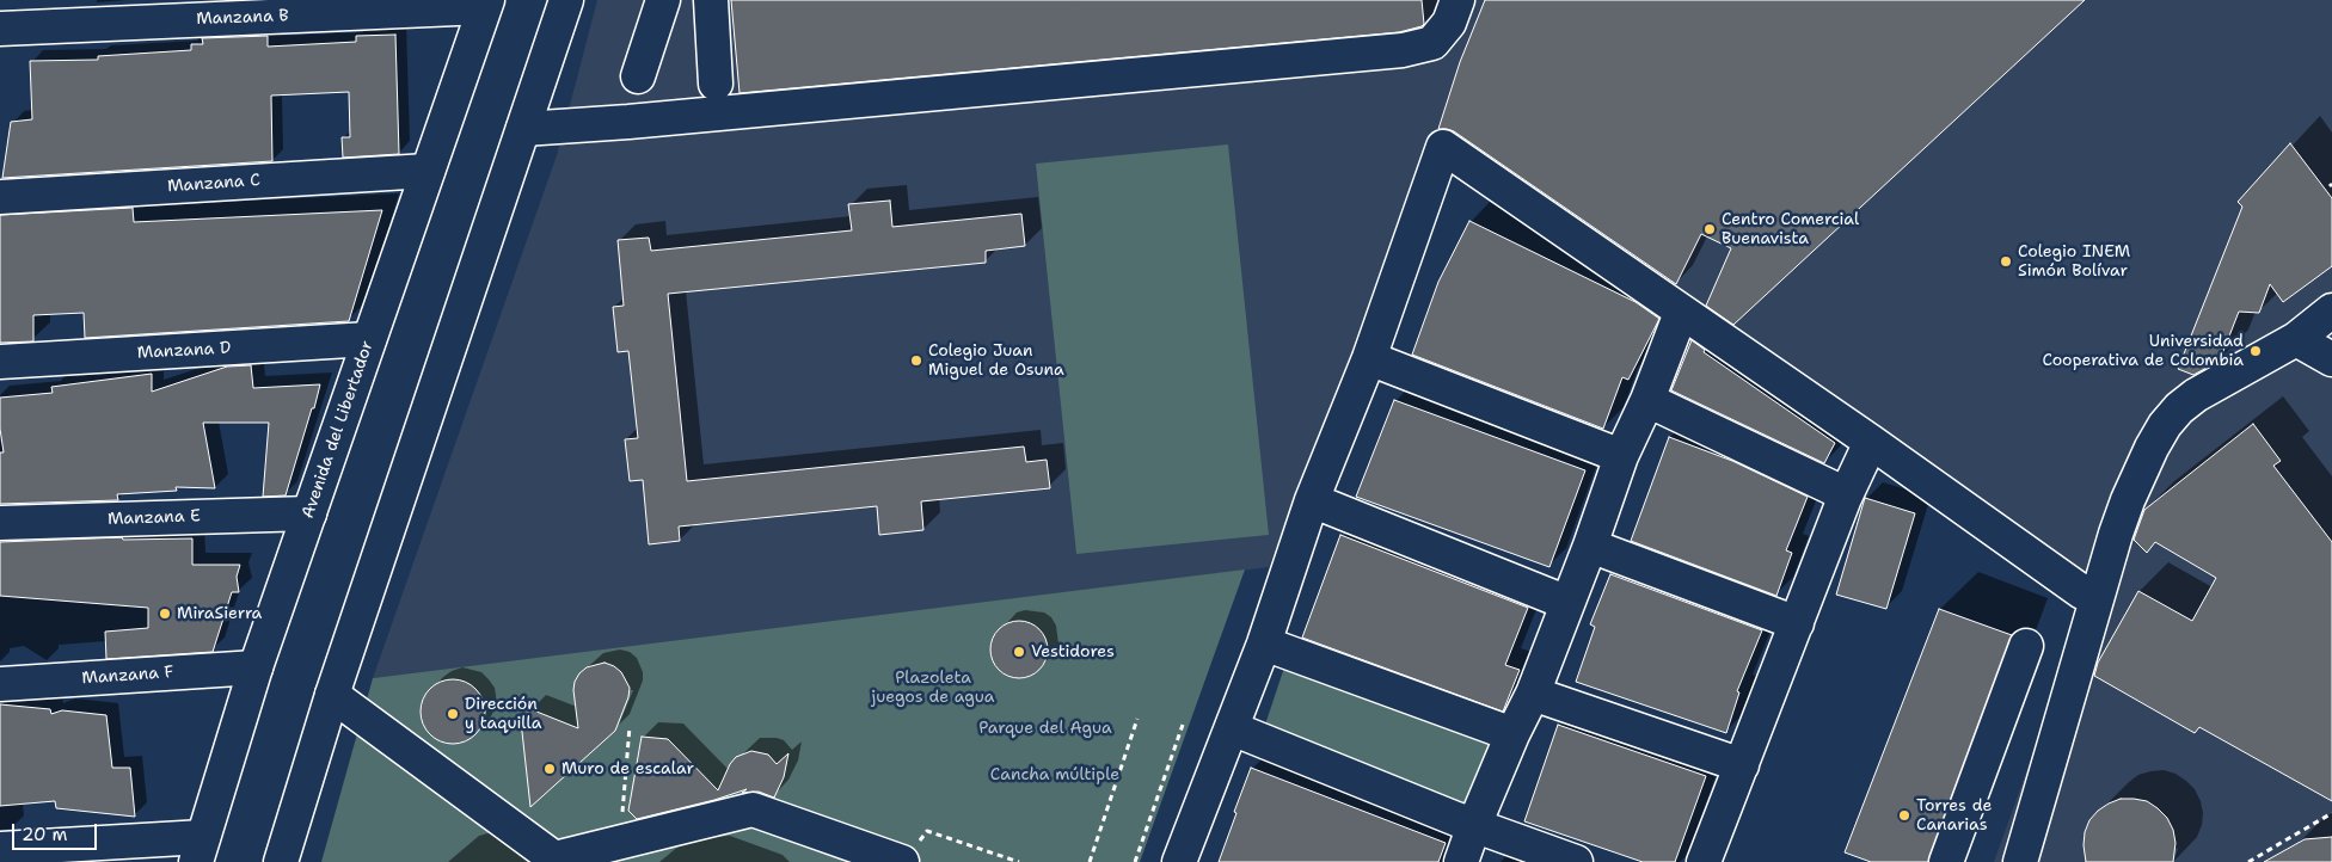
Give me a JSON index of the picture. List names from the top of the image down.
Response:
{
  "streets": {
    "street": [
      "Manzana B",
      "Manzana C",
      "Manzana D",
      "Avenida del Libertador",
      "Manzana E",
      "Manzana F"
    ]
  },
  "crossings": [
    ["Manzana B", "Avenida del Libertador"],
    ["Manzana C", "Avenida del Libertador"],
    ["Manzana D", "Avenida del Libertador"],
    ["Avenida del Libertador", "Manzana E"],
    ["Avenida del Libertador", "Manzana F"]
  ],
  "parks": ["Plazoleta juegos de agua", "Parque del Agua", "Cancha múltiple"],
  "places": [
    "Centro Comercial Buenavista",
    "Colegio INEM Simón Bolívar",
    "Universidad Cooperativa de Colombia",
    "Colegio Juan Miguel de Osuna",
    "MiraSierra",
    "Vestidores",
    "Dirección y taquilla",
    "Muro de escalar",
    "Torres de Canarias"
  ],
  "scale_bar": "20 m"
}
